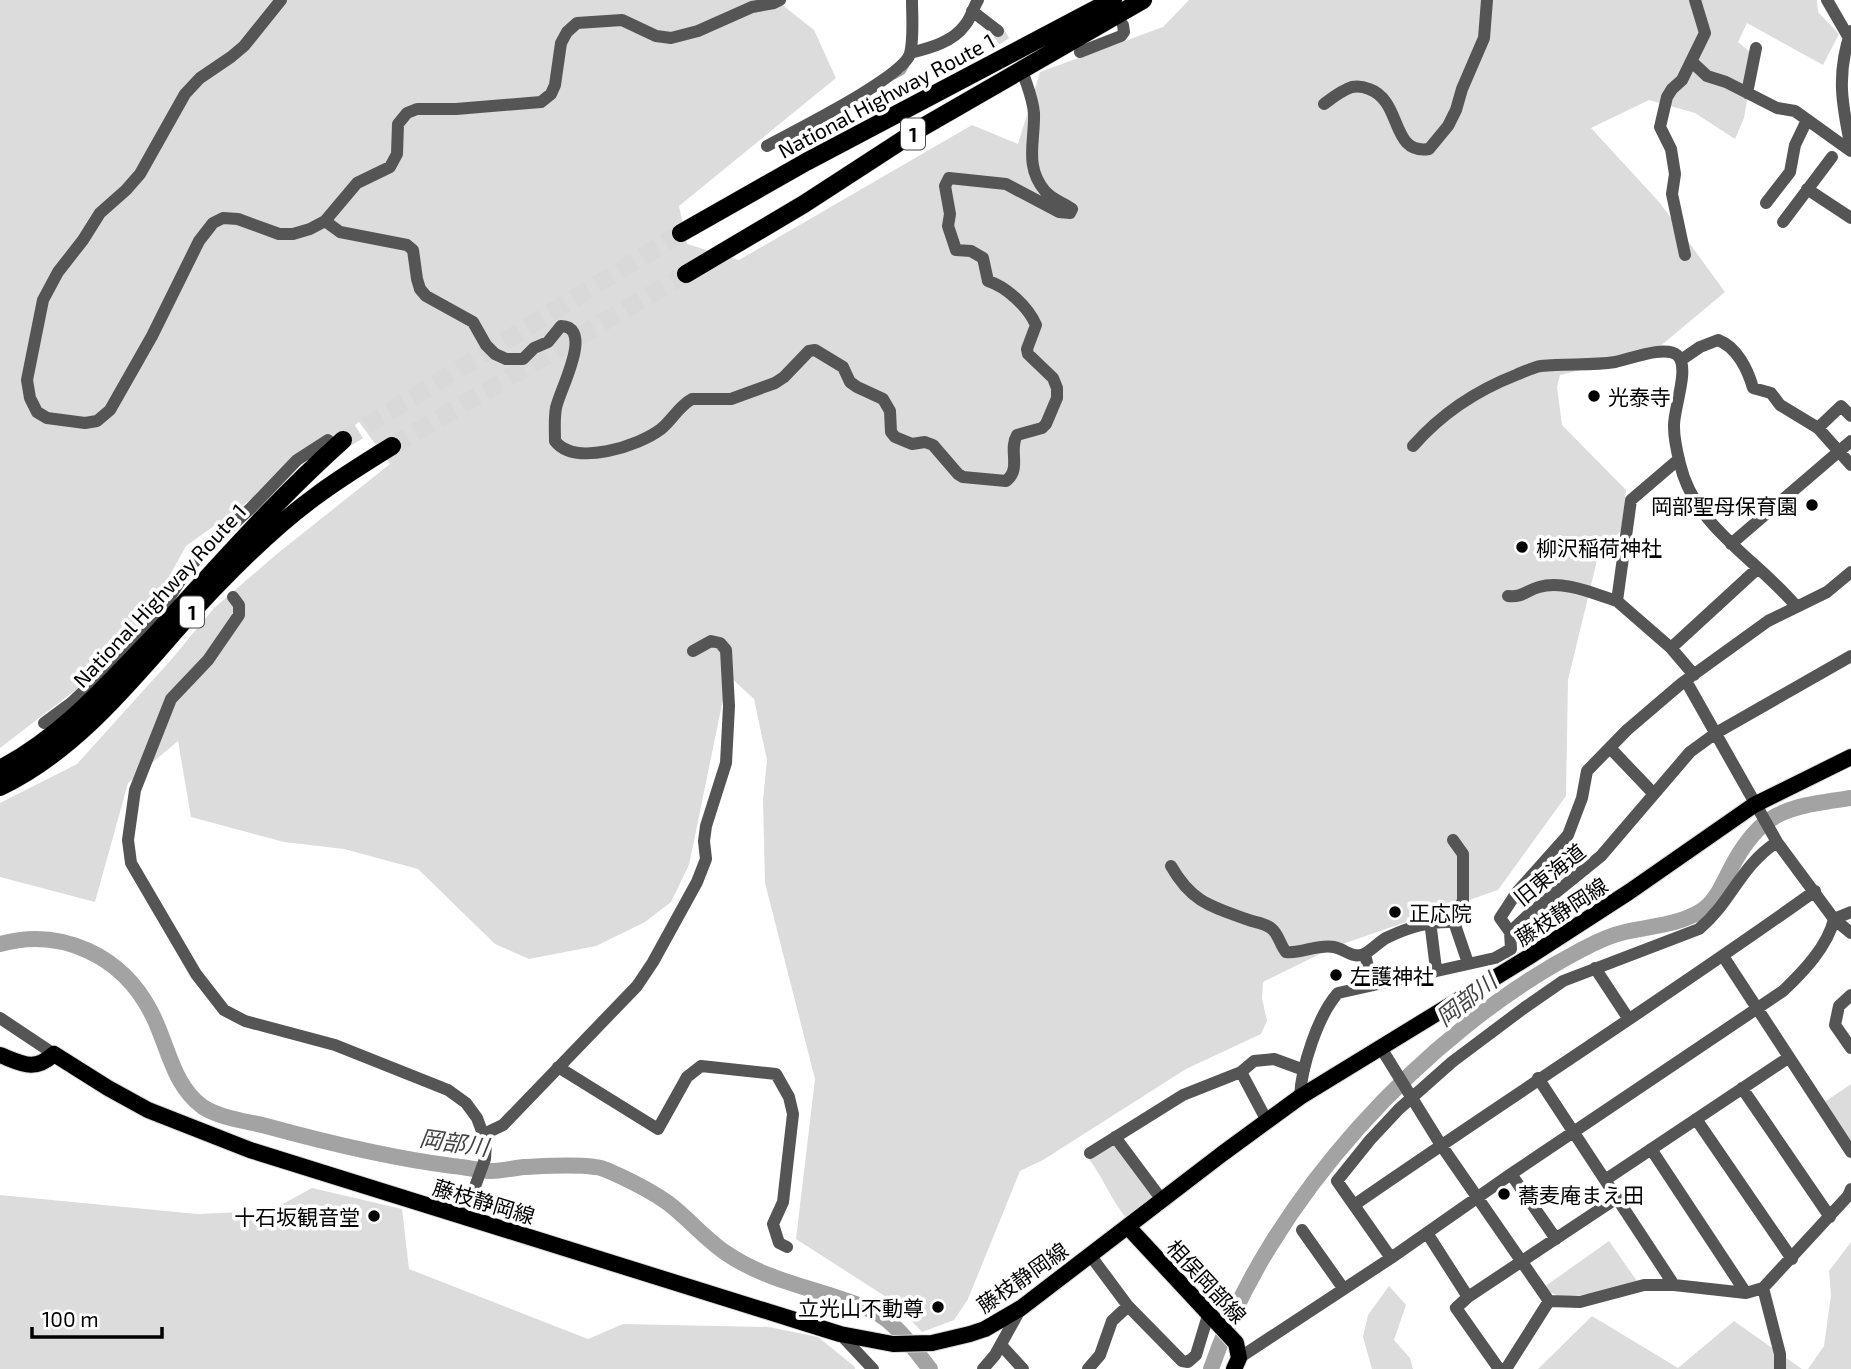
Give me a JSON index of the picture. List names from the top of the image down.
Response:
{
  "streets": {
    "highway": ["National Highway Route 1", "1"],
    "main road": ["藤枝静岡線", "相俣岡部線"],
    "street": ["旧東海道"]
  },
  "crossings": [
    ["藤枝静岡線", "相俣岡部線"]
  ],
  "water": ["岡部川"],
  "places": [
    "光泰寺",
    "岡部聖母保育園",
    "柳沢稲荷神社",
    "正応院",
    "左護神社",
    "蕎麦庵まえ田",
    "十石坂観音堂",
    "立光山不動尊"
  ],
  "scale_bar": "100 m"
}
